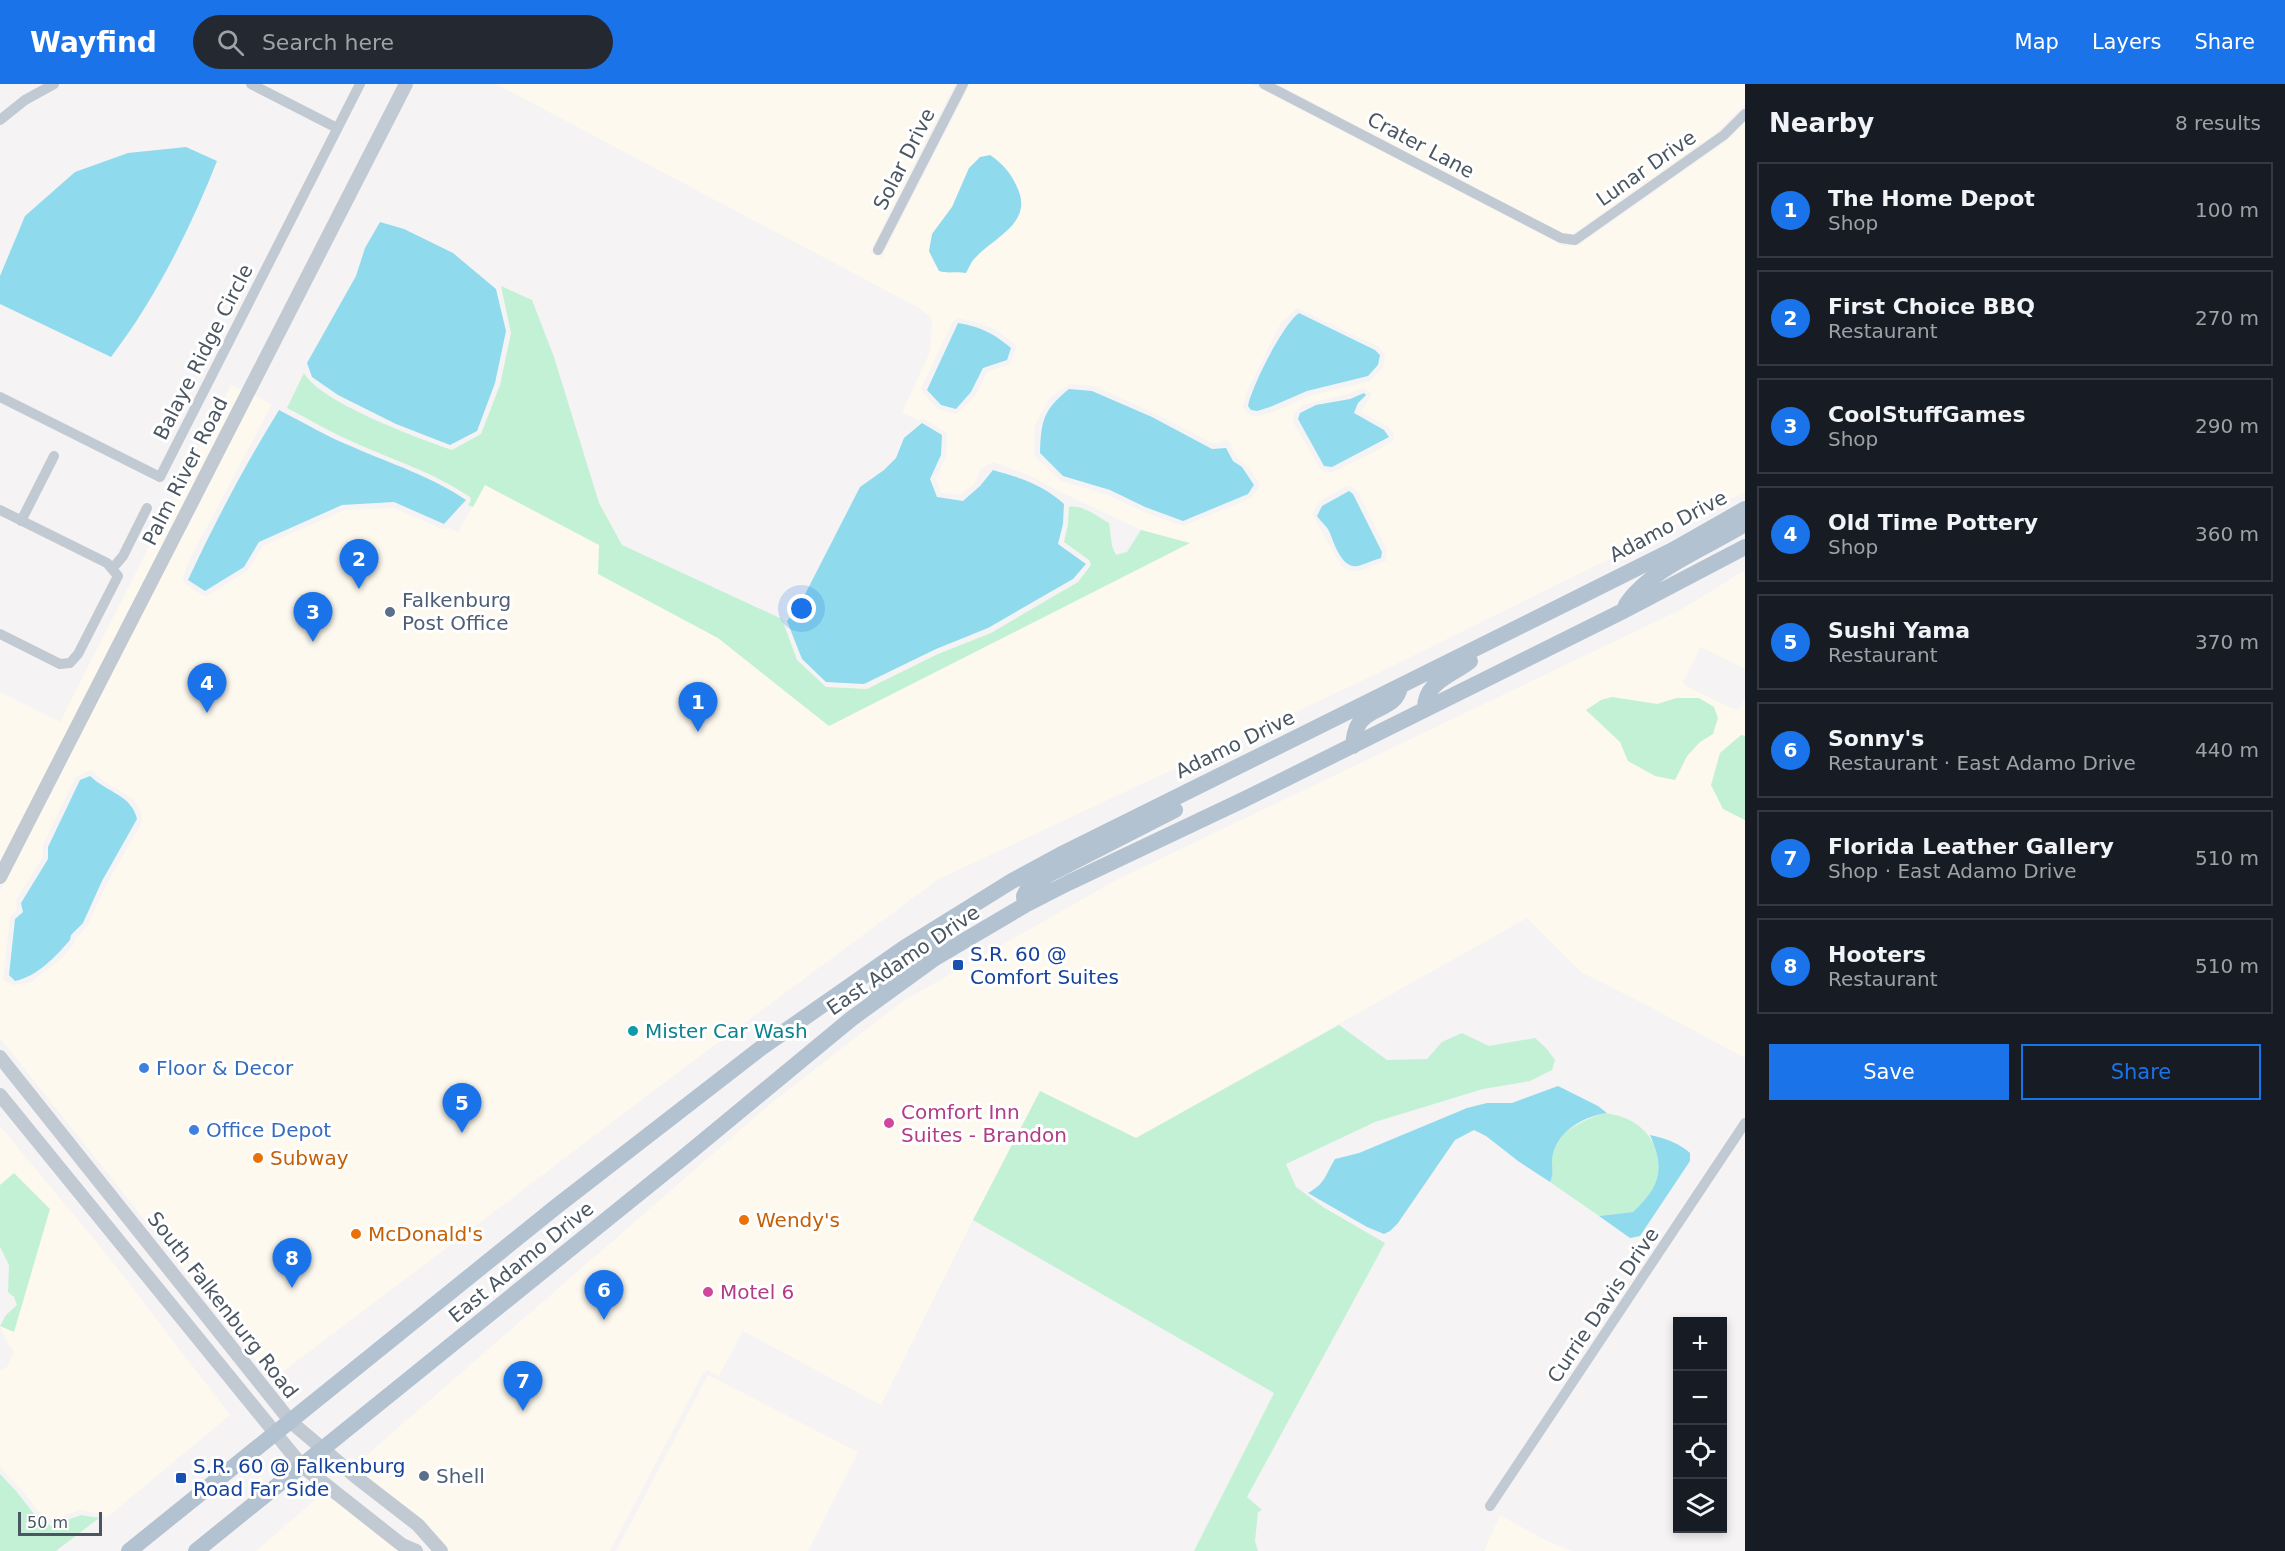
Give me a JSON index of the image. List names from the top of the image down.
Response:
{
  "streets": {
    "main road": ["Adamo Drive", "East Adamo Drive"],
    "street": [
      "Crater Lane",
      "Solar Drive",
      "Lunar Drive",
      "Balaye Ridge Circle",
      "Palm River Road",
      "South Falkenburg Road",
      "Currie Davis Drive"
    ]
  },
  "crossings": [
    ["Crater Lane", "Lunar Drive"],
    ["Adamo Drive", "East Adamo Drive"],
    ["East Adamo Drive", "South Falkenburg Road"]
  ],
  "places": {
    "other": [
      "Falkenburg Post Office",
      "Mister Car Wash",
      "Floor & Decor",
      "Comfort Inn Suites - Brandon",
      "Office Depot",
      "Subway",
      "Wendy's",
      "McDonald's",
      "Motel 6",
      "Shell"
    ],
    "transit": ["S.R. 60 @ Comfort Suites", "S.R. 60 @ Falkenburg Road Far Side"]
  },
  "scale_bar": "50 m",
  "page": {
    "header": "Wayfind",
    "search": "Search here",
    "nav": ["Map", "Layers", "Share"],
    "heading": ["Nearby", "8 results"],
    "list": [
      {
        "mark": "1",
        "name": "The Home Depot",
        "note": "Shop",
        "value": "100 m"
      },
      {
        "mark": "2",
        "name": "First Choice BBQ",
        "note": "Restaurant",
        "value": "270 m"
      },
      {
        "mark": "3",
        "name": "CoolStuffGames",
        "note": "Shop",
        "value": "290 m"
      },
      {
        "mark": "4",
        "name": "Old Time Pottery",
        "note": "Shop",
        "value": "360 m"
      },
      {
        "mark": "5",
        "name": "Sushi Yama",
        "note": "Restaurant",
        "value": "370 m"
      },
      {
        "mark": "6",
        "name": "Sonny's",
        "note": "Restaurant · East Adamo Drive",
        "value": "440 m"
      },
      {
        "mark": "7",
        "name": "Florida Leather Gallery",
        "note": "Shop · East Adamo Drive",
        "value": "510 m"
      },
      {
        "mark": "8",
        "name": "Hooters",
        "note": "Restaurant",
        "value": "510 m"
      }
    ],
    "pins": [
      "2",
      "3",
      "4",
      "1",
      "5",
      "8",
      "6",
      "7"
    ],
    "buttons": ["Save", "Share"],
    "map_buttons": ["+", "−"],
    "scale": "50 m"
  }
}
